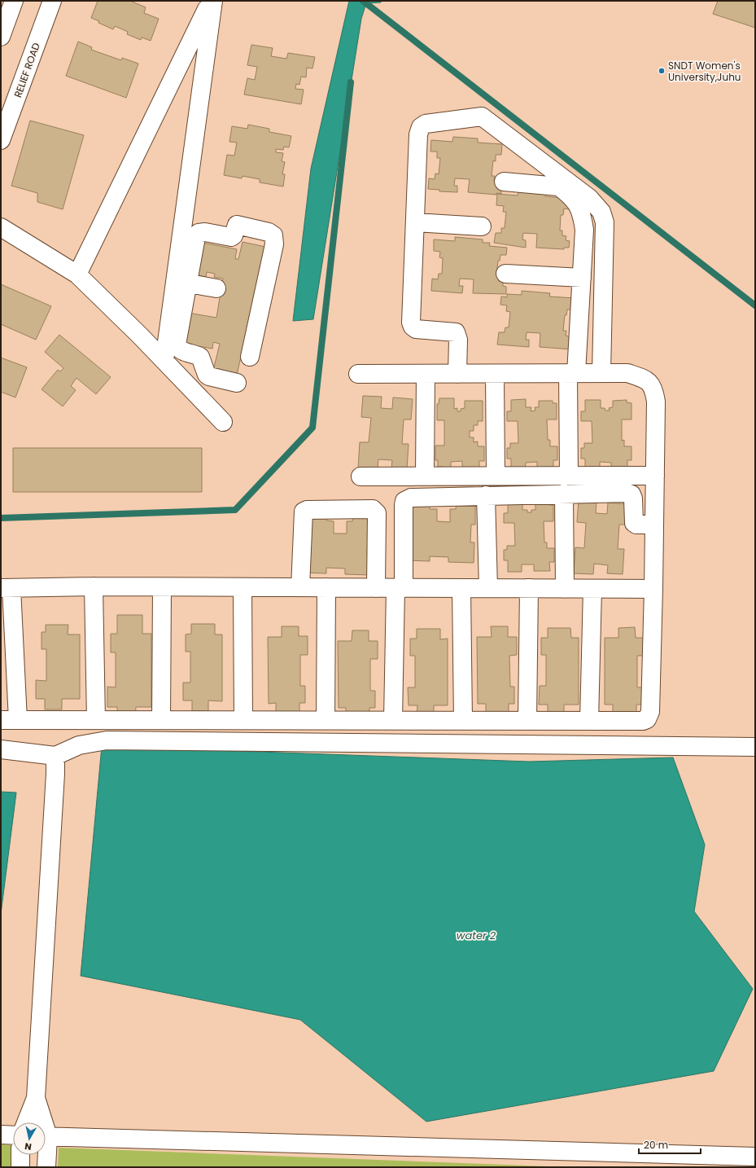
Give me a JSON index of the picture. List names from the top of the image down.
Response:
{
  "streets": {
    "street": ["RELIEF ROAD"]
  },
  "water": ["water 2"],
  "places": ["SNDT Women's University,Juhu"],
  "scale_bar": "20 m",
  "north": "bottom"
}
